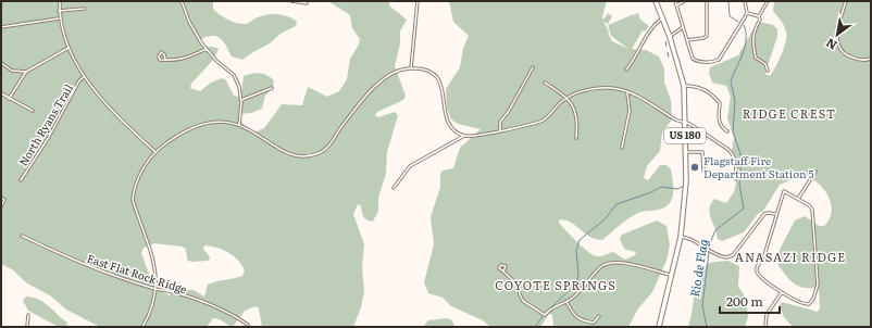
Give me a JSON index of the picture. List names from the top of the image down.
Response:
{
  "streets": {
    "main road": ["US 180"],
    "street": ["North Ryans Trail", "East Flat Rock Ridge"]
  },
  "districts": ["RIDGE CREST", "ANASAZI RIDGE", "COYOTE SPRINGS"],
  "water": ["Rio de Flag"],
  "places": ["Flagstaff Fire Department Station 5"],
  "scale_bar": "200 m",
  "north": "bottom left"
}
